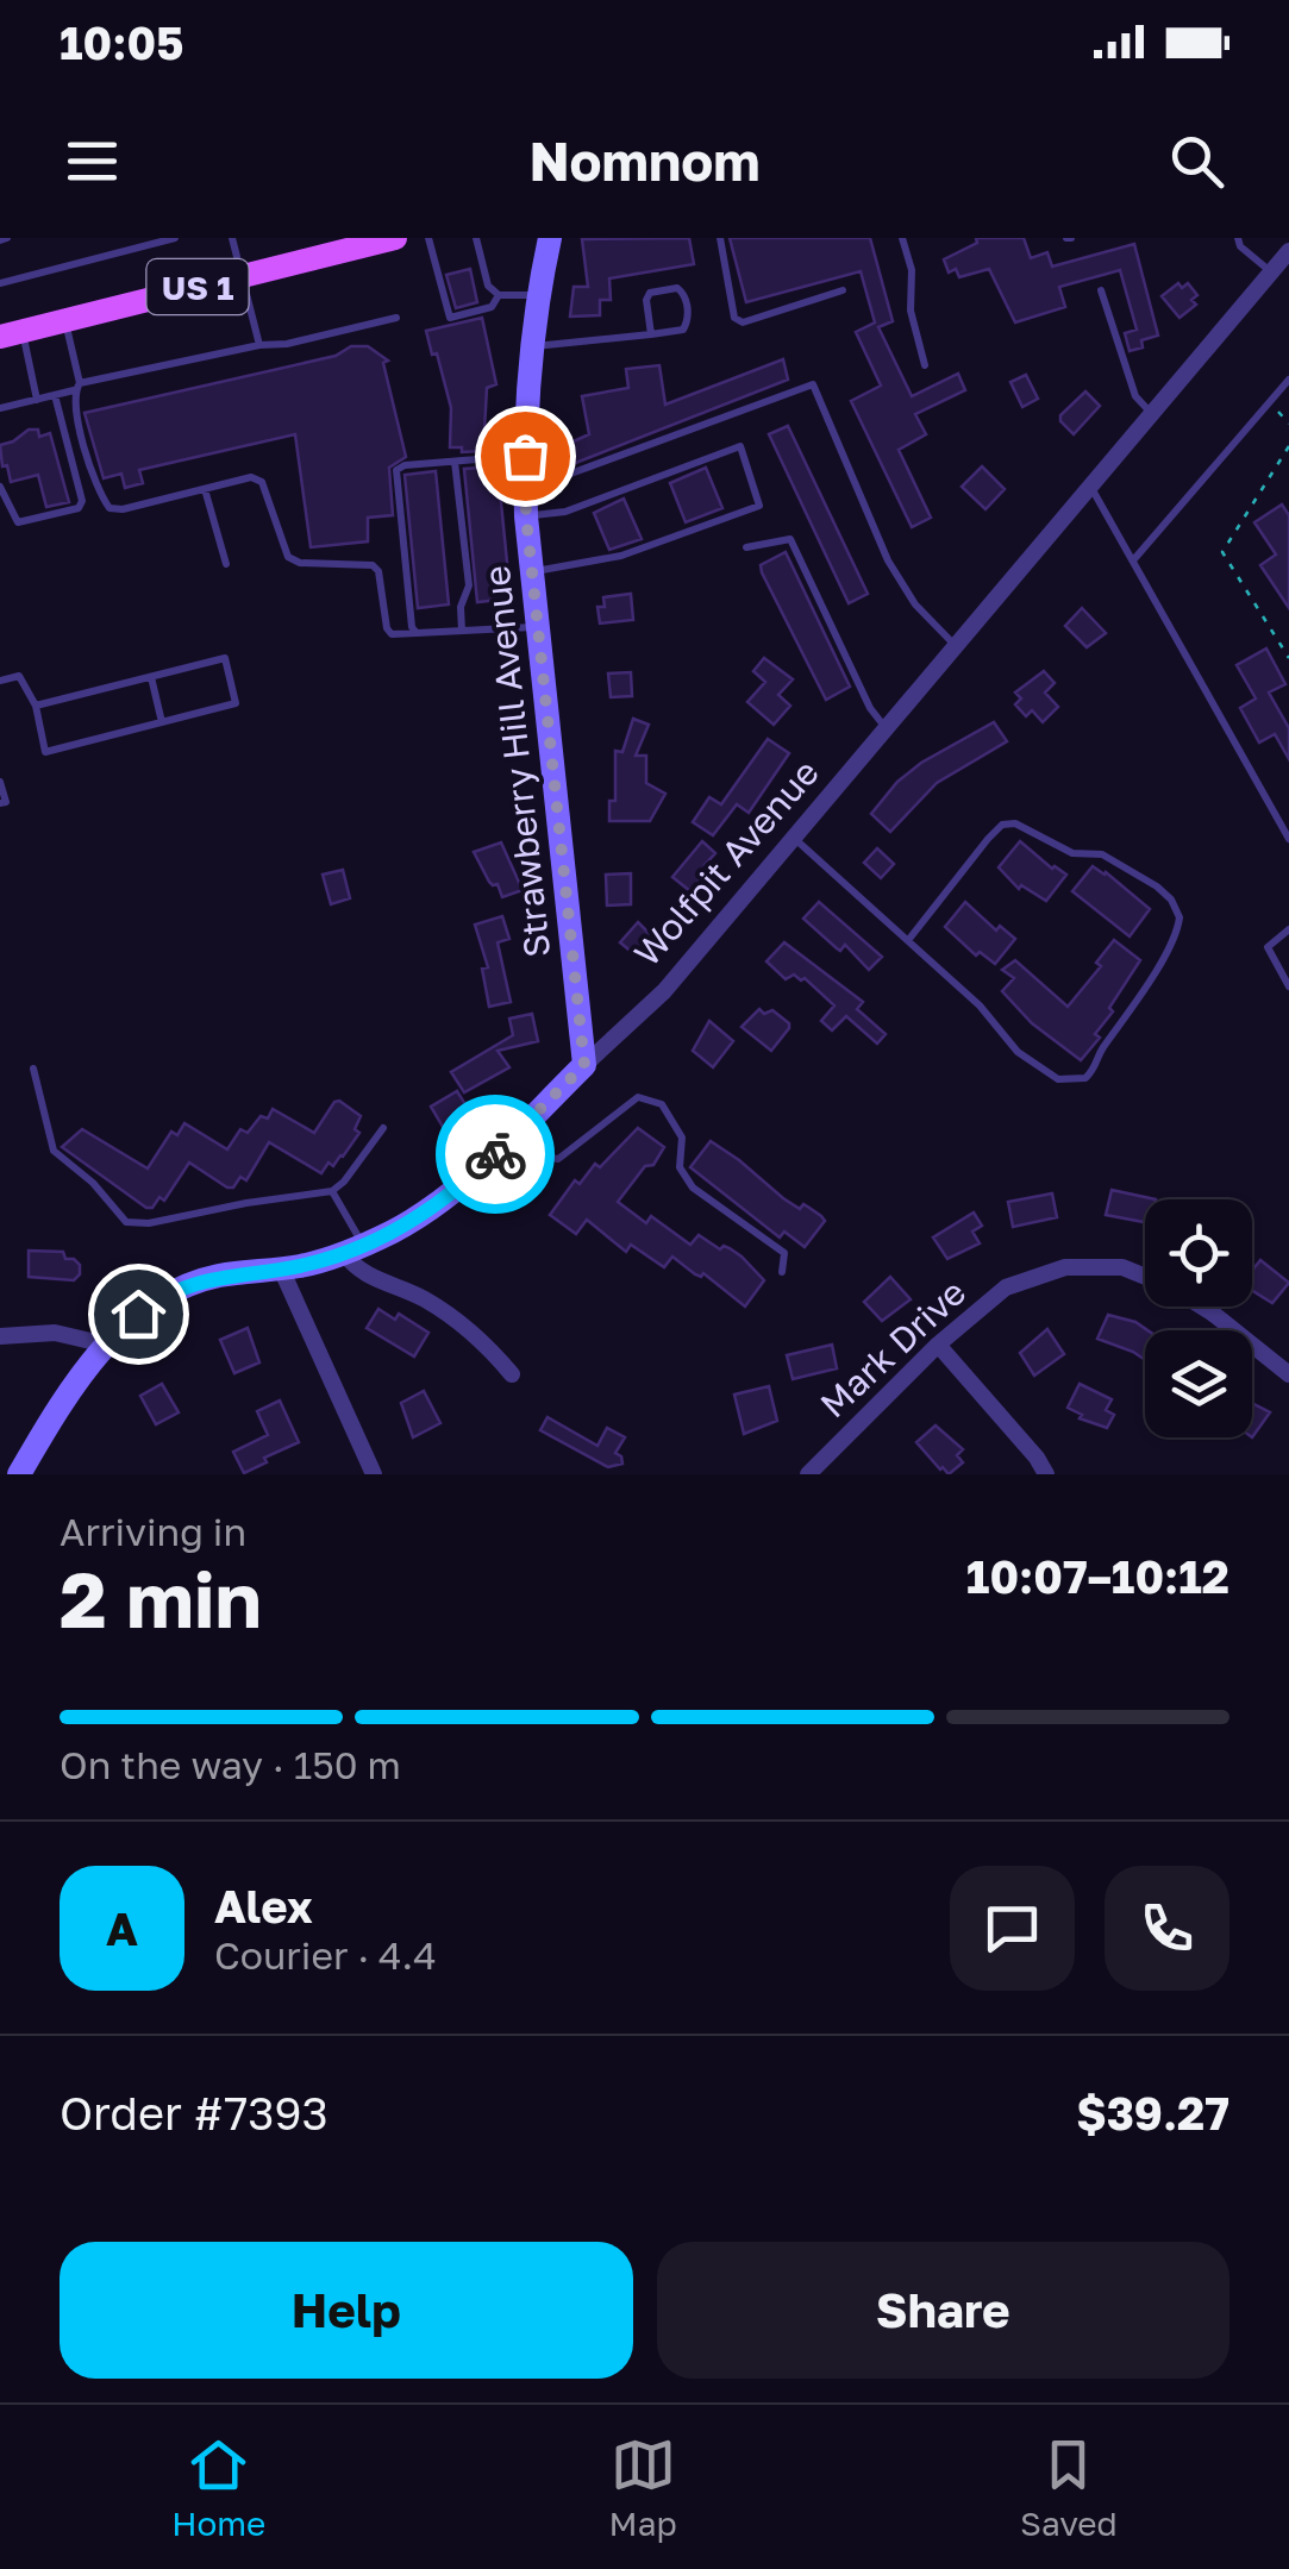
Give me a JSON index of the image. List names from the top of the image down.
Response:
{
  "streets": {
    "main road": ["US 1"],
    "street": ["Strawberry Hill Avenue", "Wolfpit Avenue", "Mark Drive"]
  },
  "crossings": [
    ["Strawberry Hill Avenue", "Wolfpit Avenue"]
  ],
  "page": {
    "status": "10:05",
    "header": "Nomnom",
    "heading": ["2 min", "Arriving in", "10:07–10:12"],
    "panel": [
      "Alex",
      "Courier · 4.4",
      "Order #7393",
      "$39.27"
    ],
    "bar": "On the way · 150 m",
    "round": "A",
    "buttons": ["Help", "Share"],
    "tabs": ["Home", "Map", "Saved"]
  }
}
